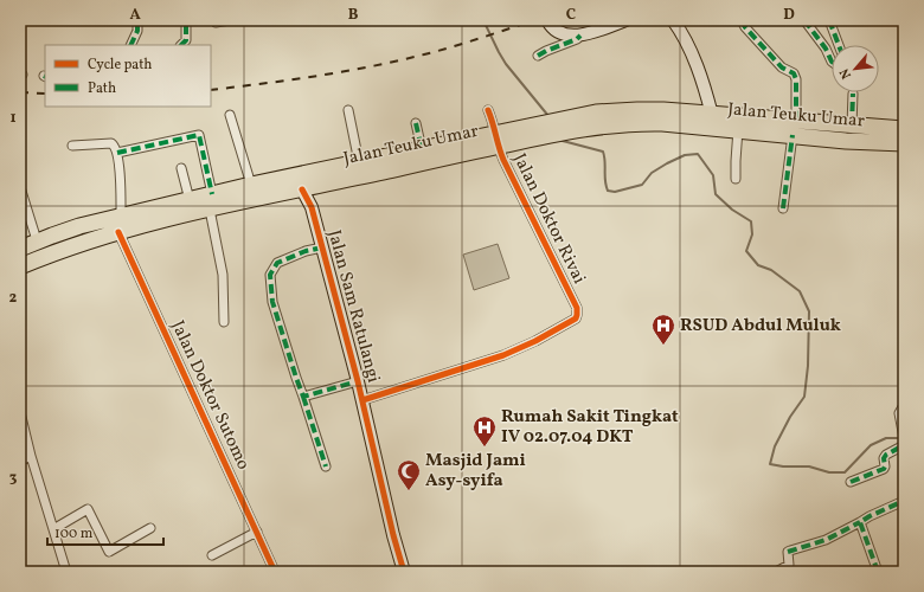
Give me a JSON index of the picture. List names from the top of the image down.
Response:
{
  "streets": {
    "highway": ["Jalan Teuku Umar"],
    "street": ["Jalan Doktor Rivai", "Jalan Sam Ratulangi", "Jalan Doktor Sutomo"]
  },
  "crossings": [
    ["Jalan Teuku Umar", "Jalan Doktor Rivai"],
    ["Jalan Teuku Umar", "Jalan Sam Ratulangi"],
    ["Jalan Teuku Umar", "Jalan Doktor Sutomo"],
    ["Jalan Doktor Rivai", "Jalan Sam Ratulangi"]
  ],
  "places": {
    "hospital": ["RSUD Abdul Muluk", "Rumah Sakit Tingkat IV 02.07.04 DKT"],
    "mosque": ["Masjid Jami Asy-syifa"]
  },
  "legend": ["Cycle path", "Path"],
  "scale_bar": "100 m",
  "north": "bottom left",
  "grid": {
    "columns": [
      "A",
      "B",
      "C",
      "D"
    ],
    "rows": ["1", "2", "3"]
  }
}
